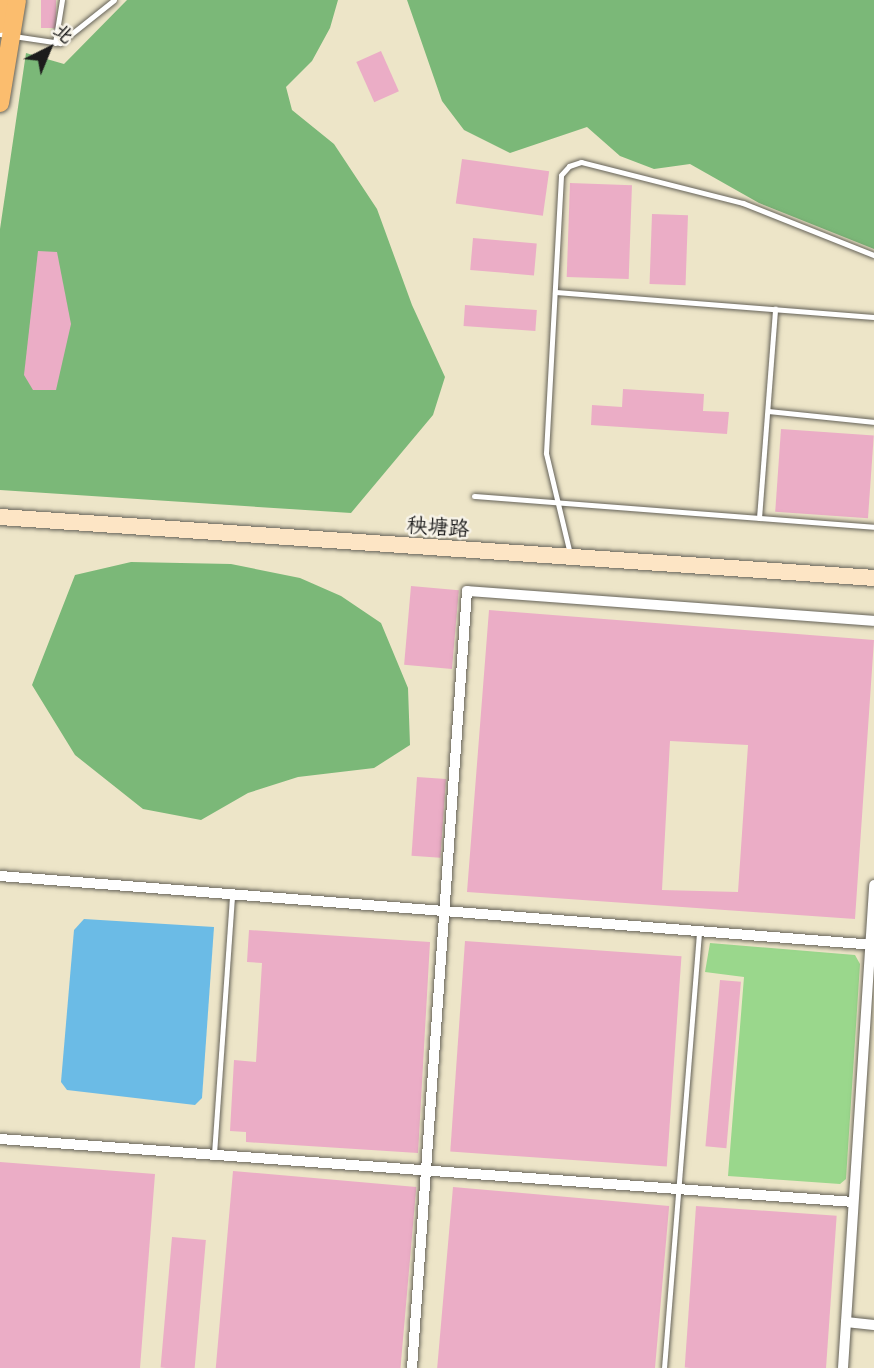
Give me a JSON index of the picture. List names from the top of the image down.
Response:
{
  "streets": {
    "main road": ["秧塘路"]
  },
  "north": "top right"
}
